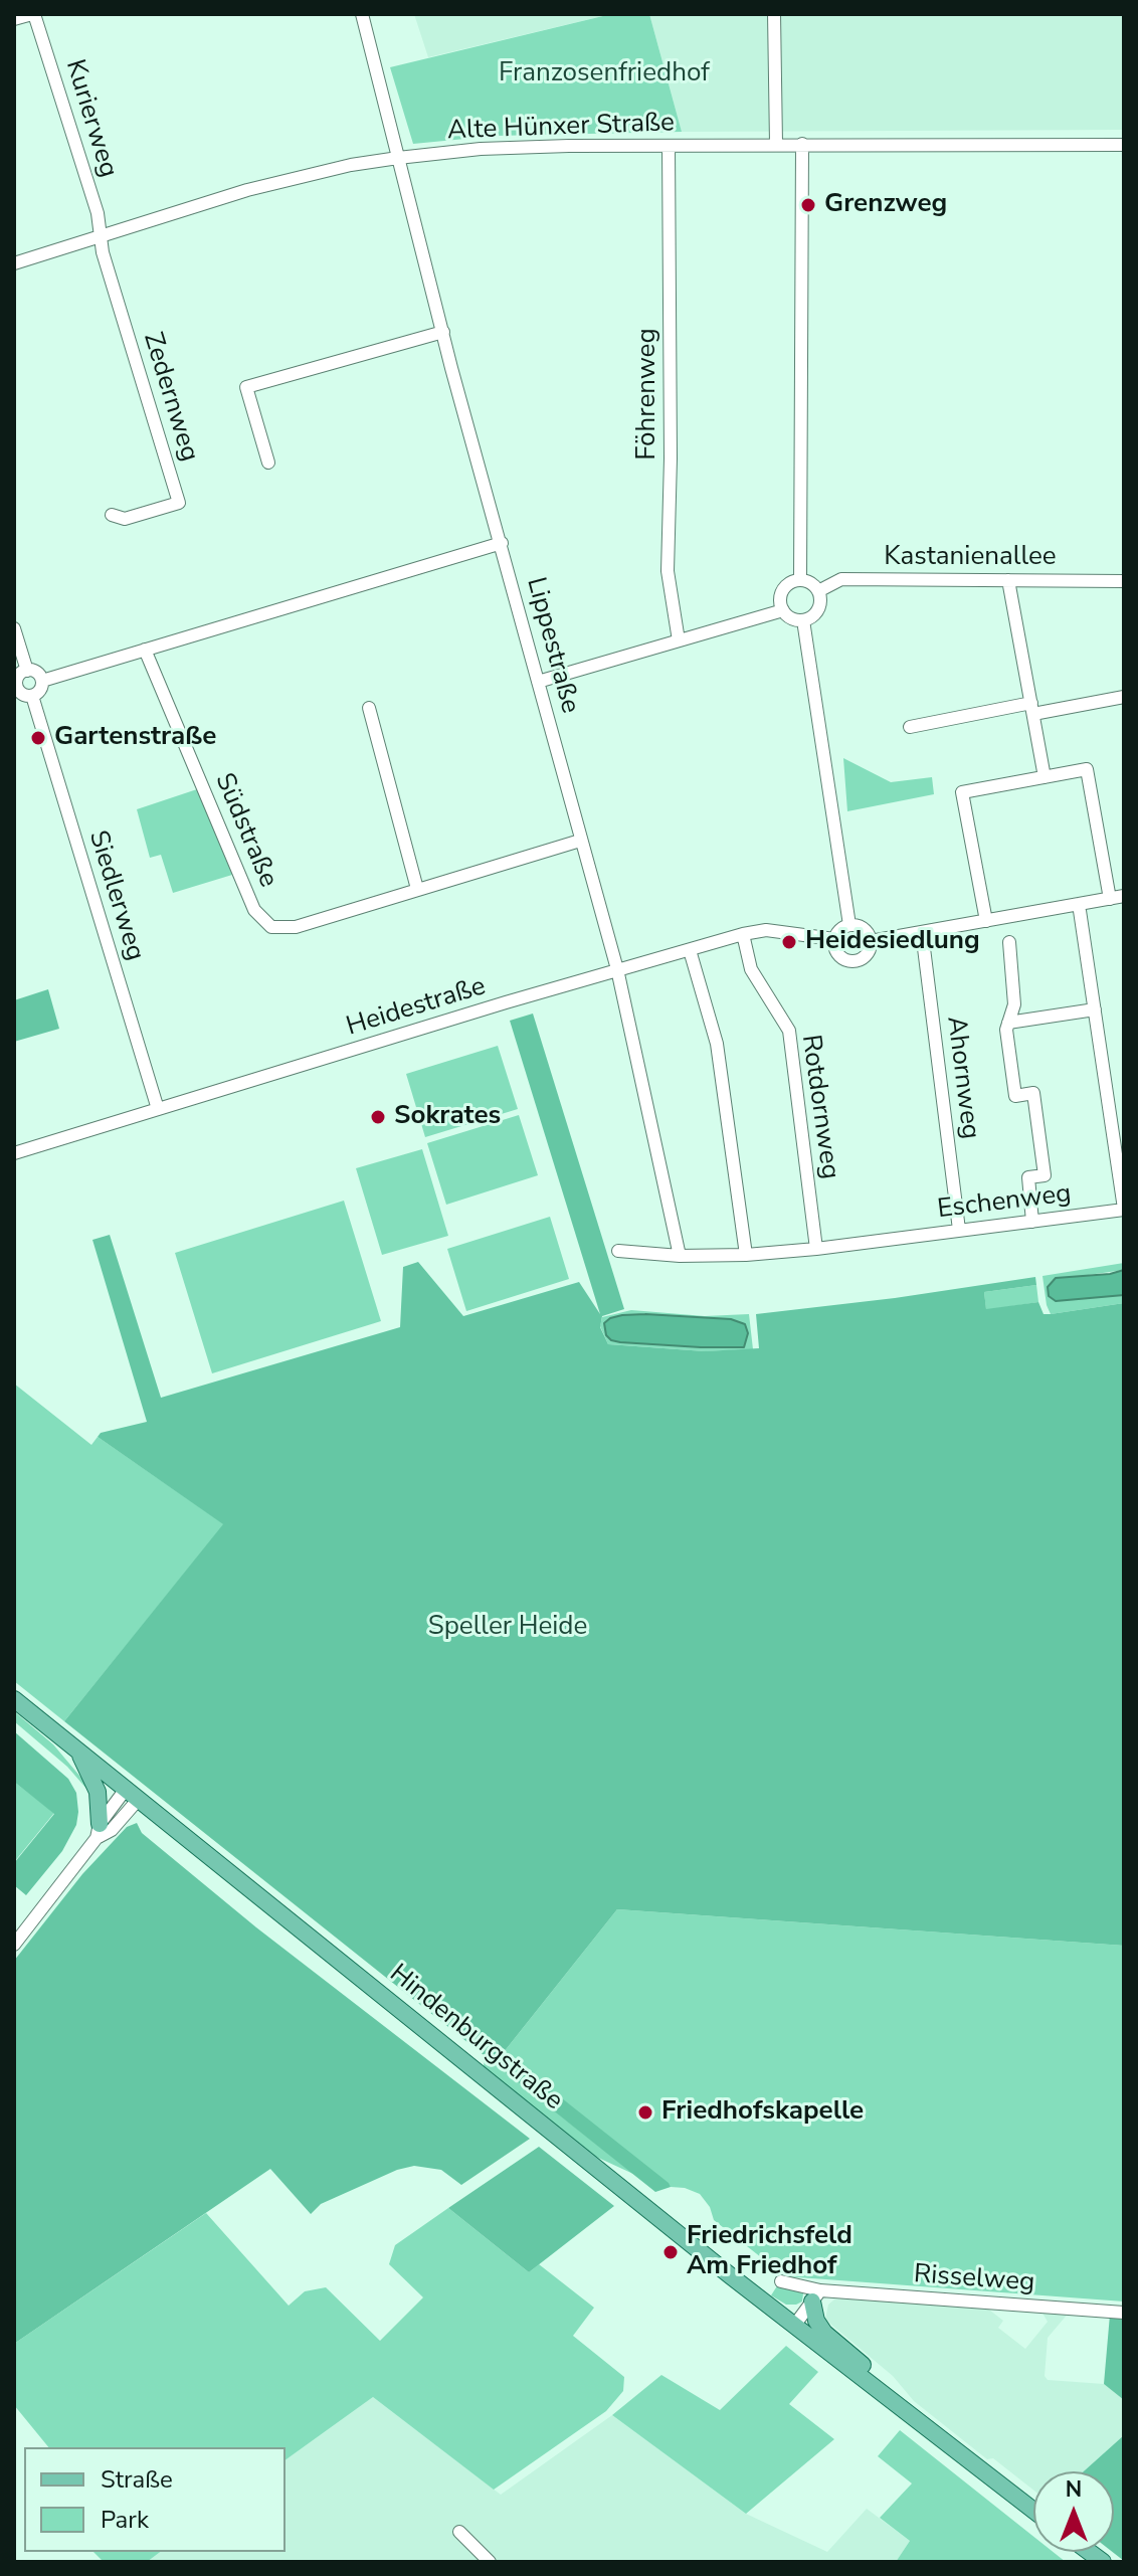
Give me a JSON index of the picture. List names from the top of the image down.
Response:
{
  "streets": {
    "main road": ["Hindenburgstraße"],
    "street": [
      "Kurierweg",
      "Alte Hünxer Straße",
      "Föhrenweg",
      "Zedernweg",
      "Kastanienallee",
      "Lippestraße",
      "Südstraße",
      "Siedlerweg",
      "Heidestraße",
      "Ahornweg",
      "Rotdornweg",
      "Eschenweg",
      "Risselweg"
    ]
  },
  "crossings": [
    ["Kurierweg", "Alte Hünxer Straße"],
    ["Kurierweg", "Zedernweg"],
    ["Alte Hünxer Straße", "Föhrenweg"],
    ["Alte Hünxer Straße", "Zedernweg"],
    ["Alte Hünxer Straße", "Lippestraße"],
    ["Lippestraße", "Südstraße"],
    ["Lippestraße", "Heidestraße"],
    ["Siedlerweg", "Heidestraße"],
    ["Heidestraße", "Ahornweg"],
    ["Heidestraße", "Rotdornweg"],
    ["Ahornweg", "Eschenweg"],
    ["Rotdornweg", "Eschenweg"],
    ["Hindenburgstraße", "Risselweg"]
  ],
  "parks": ["Franzosenfriedhof", "Speller Heide"],
  "places": [
    "Grenzweg",
    "Gartenstraße",
    "Heidesiedlung",
    "Sokrates",
    "Friedhofskapelle",
    "Friedrichsfeld Am Friedhof"
  ],
  "legend": ["Straße", "Park"],
  "north": "top"
}
